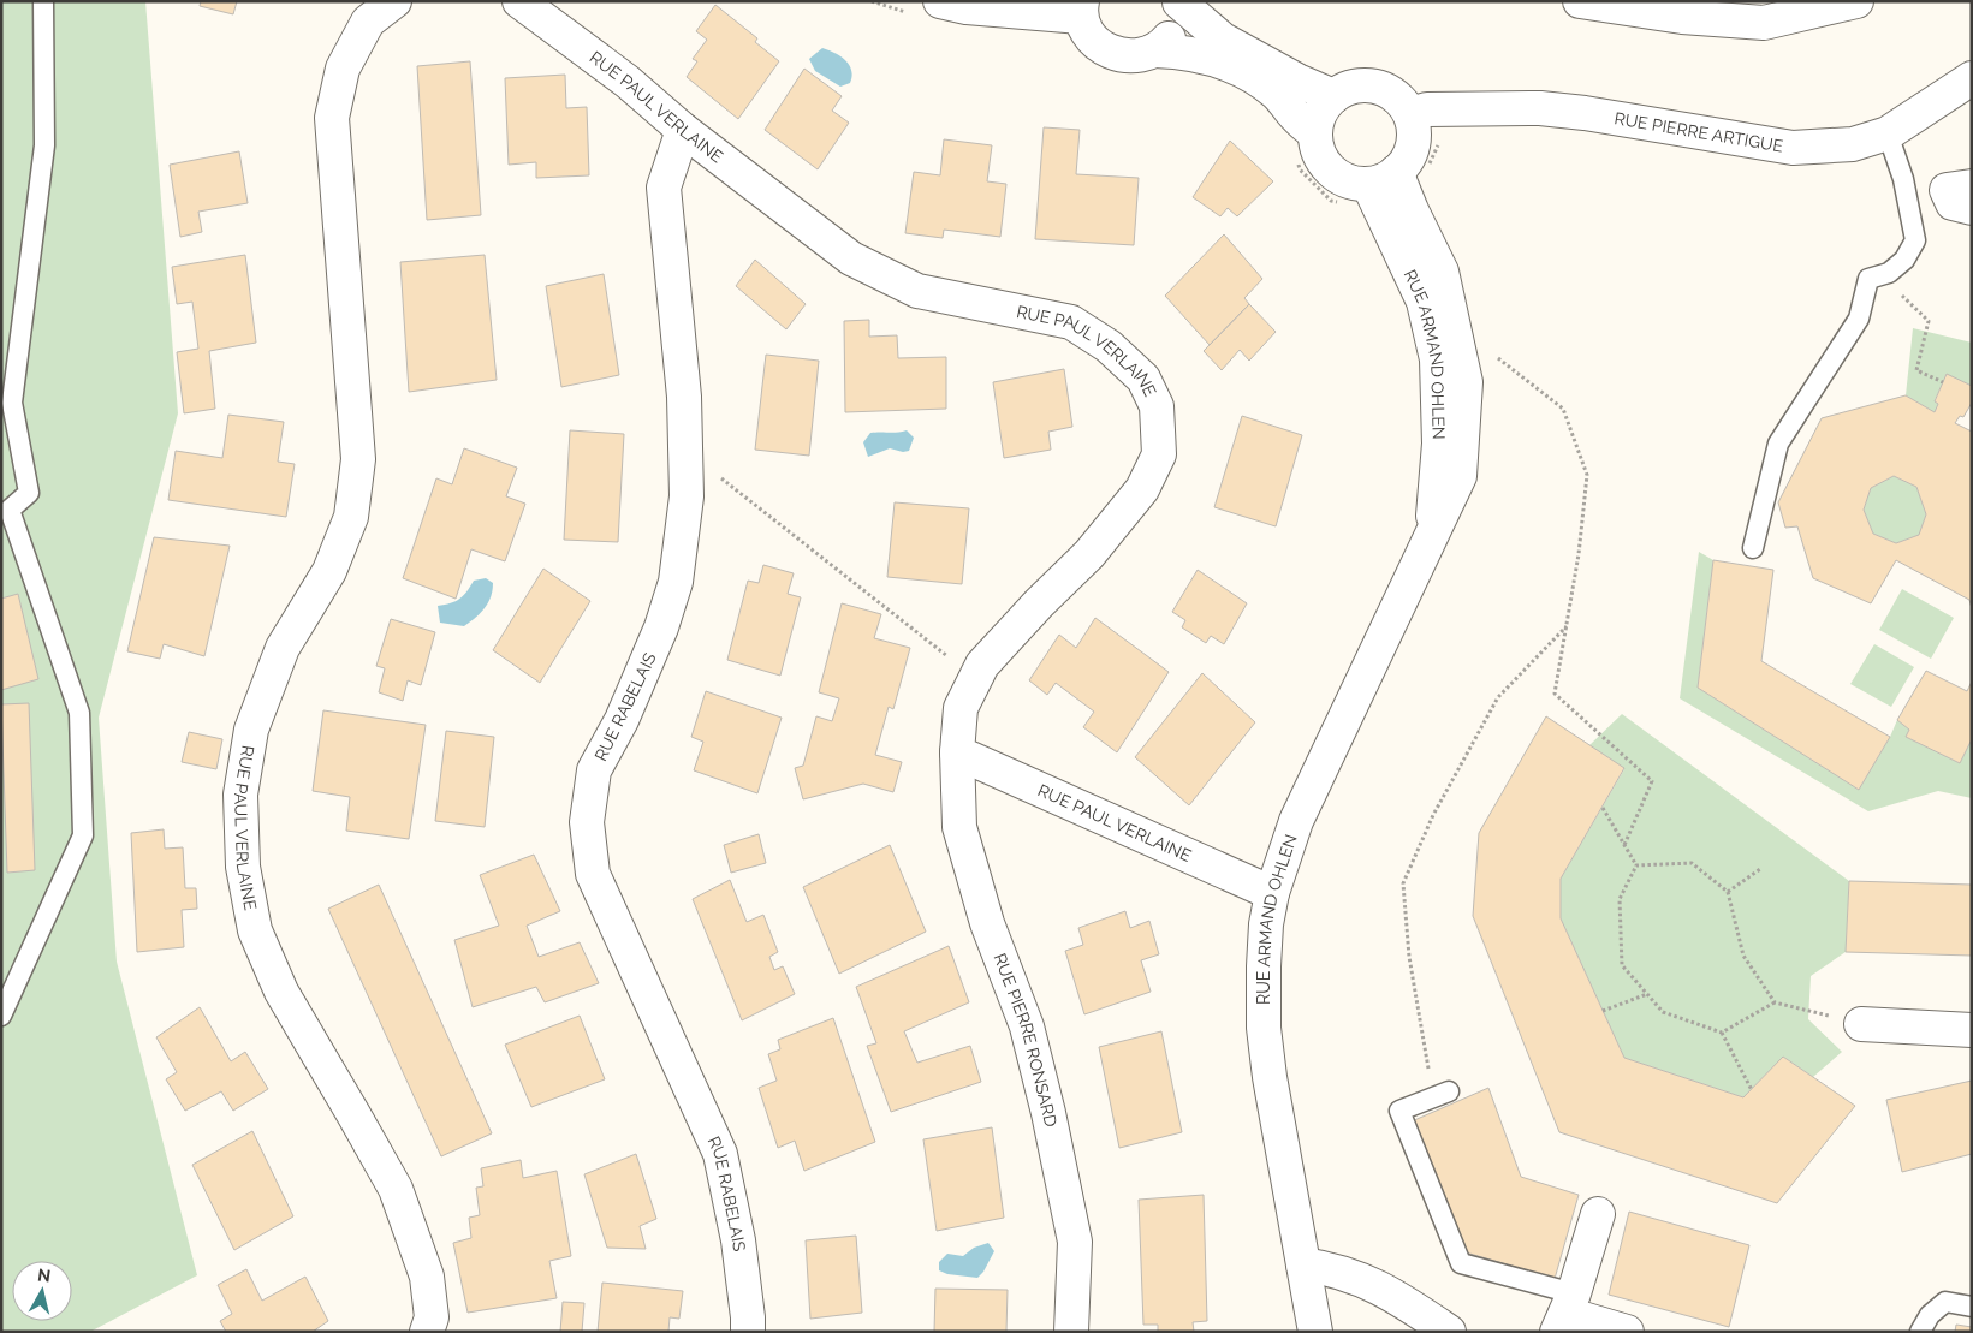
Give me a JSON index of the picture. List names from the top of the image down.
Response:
{
  "streets": {
    "street": [
      "RUE PAUL VERLAINE",
      "RUE PIERRE ARTIGUE",
      "RUE ARMAND OHLEN",
      "RUE RABELAIS",
      "RUE PIERRE RONSARD"
    ]
  },
  "crossings": [
    ["RUE PAUL VERLAINE", "RUE ARMAND OHLEN"],
    ["RUE PAUL VERLAINE", "RUE RABELAIS"],
    ["RUE PAUL VERLAINE", "RUE PIERRE RONSARD"],
    ["RUE PIERRE ARTIGUE", "RUE ARMAND OHLEN"]
  ],
  "north": "top"
}
